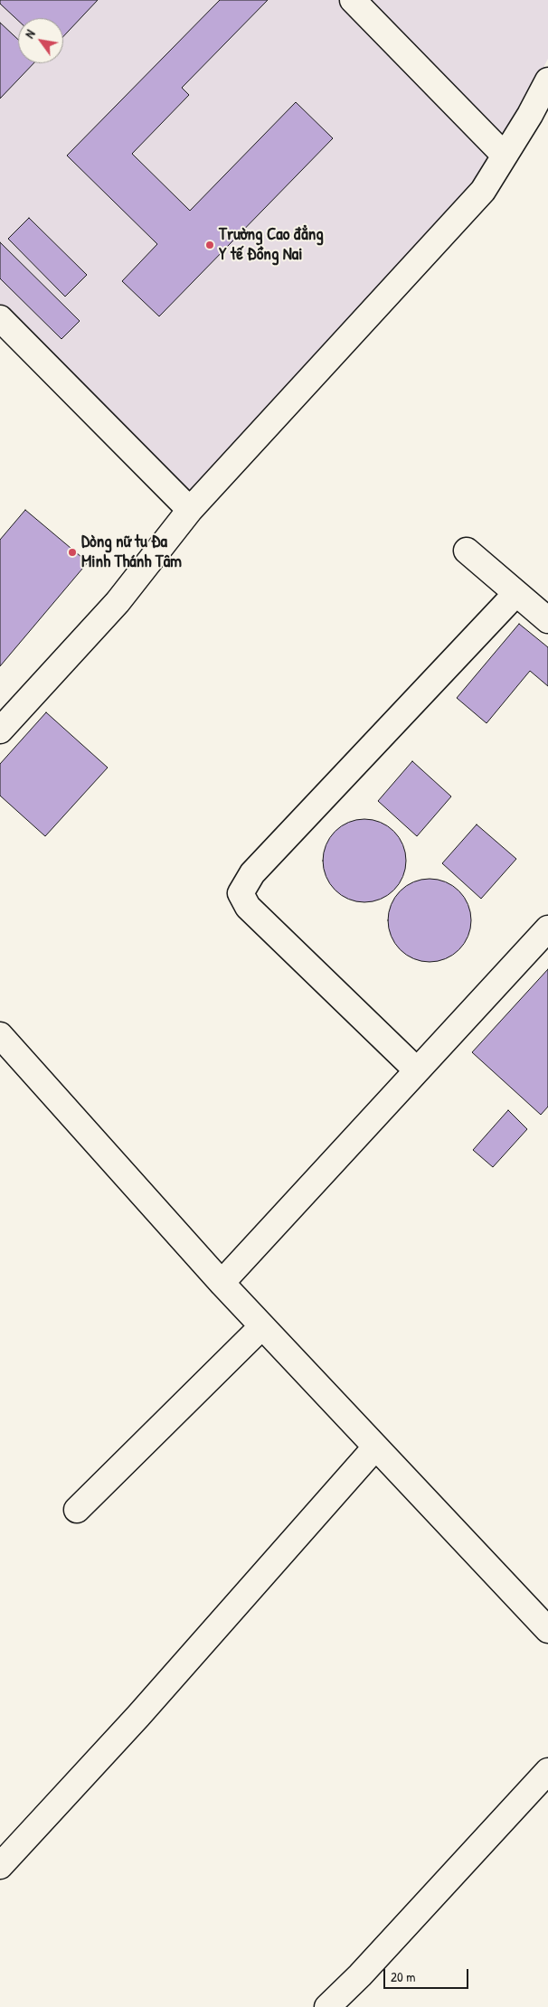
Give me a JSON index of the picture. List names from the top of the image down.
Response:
{
  "places": ["Trường Cao đẳng Y tế Đồng Nai", "Dòng nữ tu Đa Minh Thánh Tâm"],
  "scale_bar": "20 m",
  "north": "top left"
}
